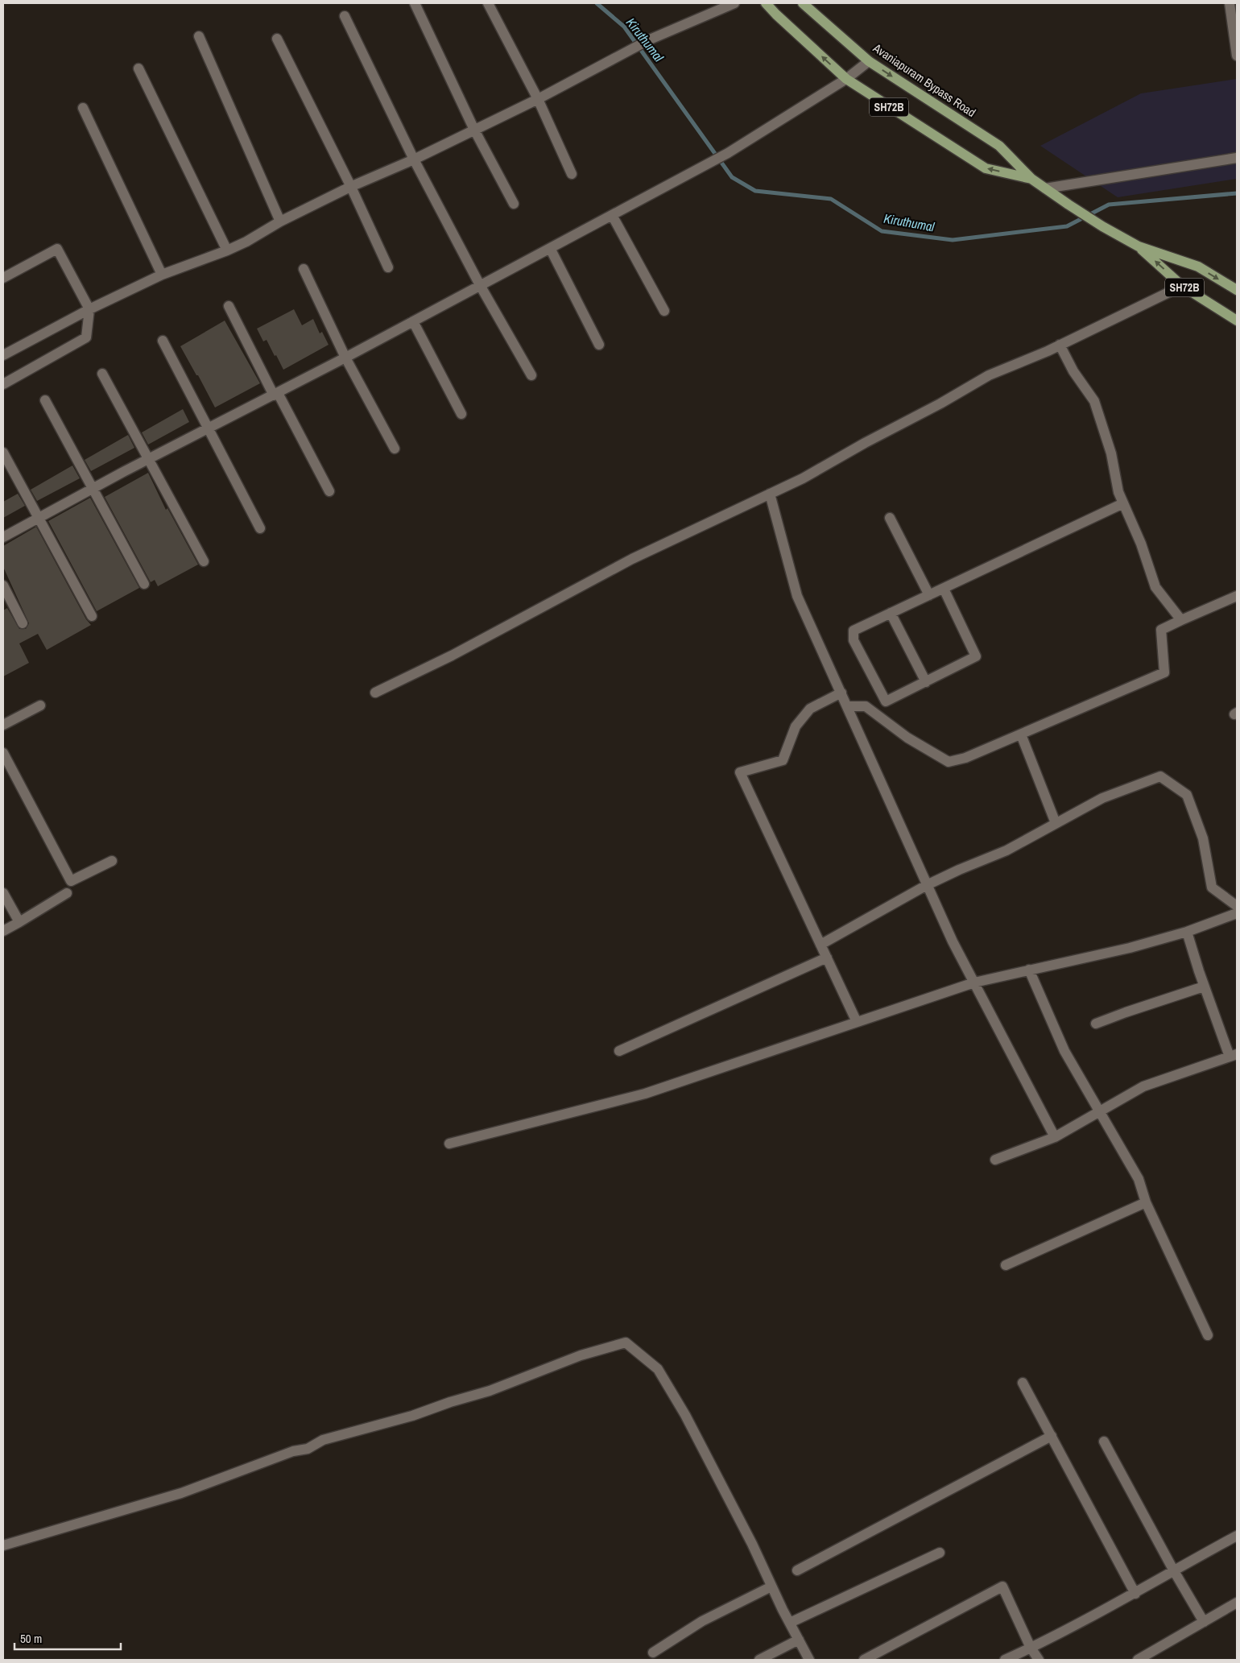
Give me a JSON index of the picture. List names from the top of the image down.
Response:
{
  "streets": {
    "main road": ["Avaniapuram Bypass Road", "SH72B"]
  },
  "water": ["Kiruthumal"],
  "scale_bar": "50 m"
}
